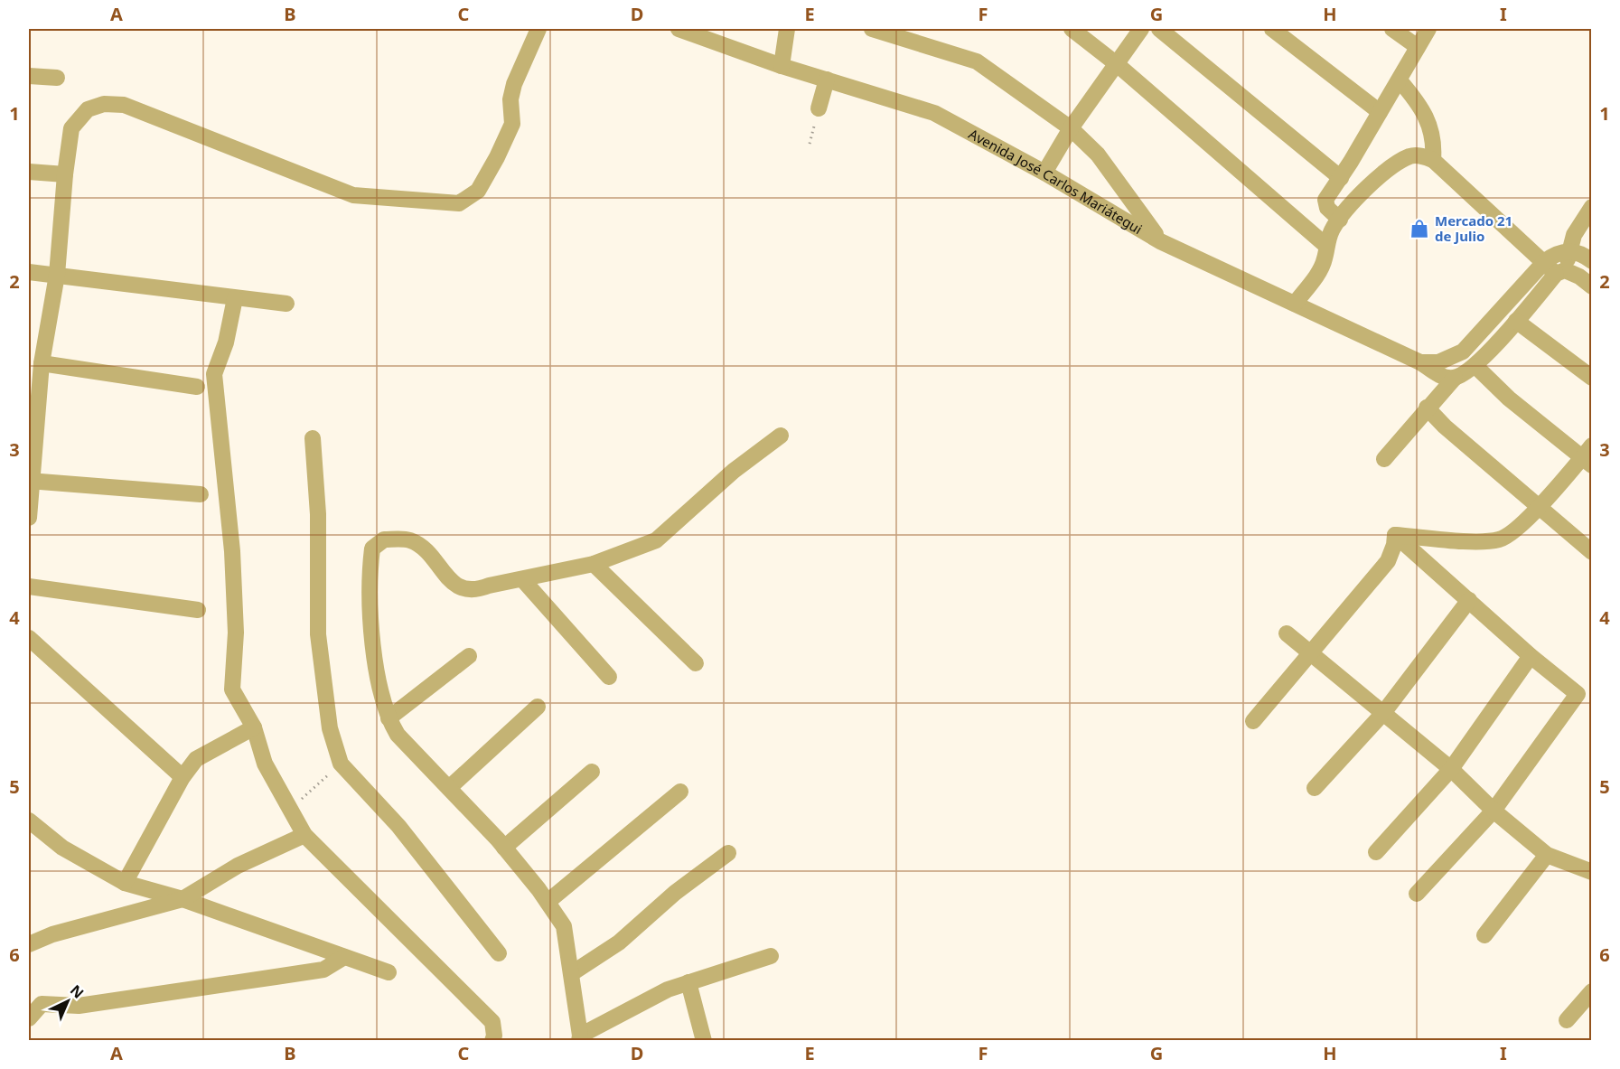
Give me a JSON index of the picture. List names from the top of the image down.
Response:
{
  "streets": {
    "street": ["Avenida José Carlos Mariátegui"]
  },
  "places": {
    "shop": ["Mercado 21 de Julio"]
  },
  "north": "top right",
  "grid": {
    "columns": [
      "A",
      "B",
      "C",
      "D",
      "E",
      "F",
      "G",
      "H",
      "I"
    ],
    "rows": [
      "1",
      "2",
      "3",
      "4",
      "5",
      "6"
    ]
  }
}
